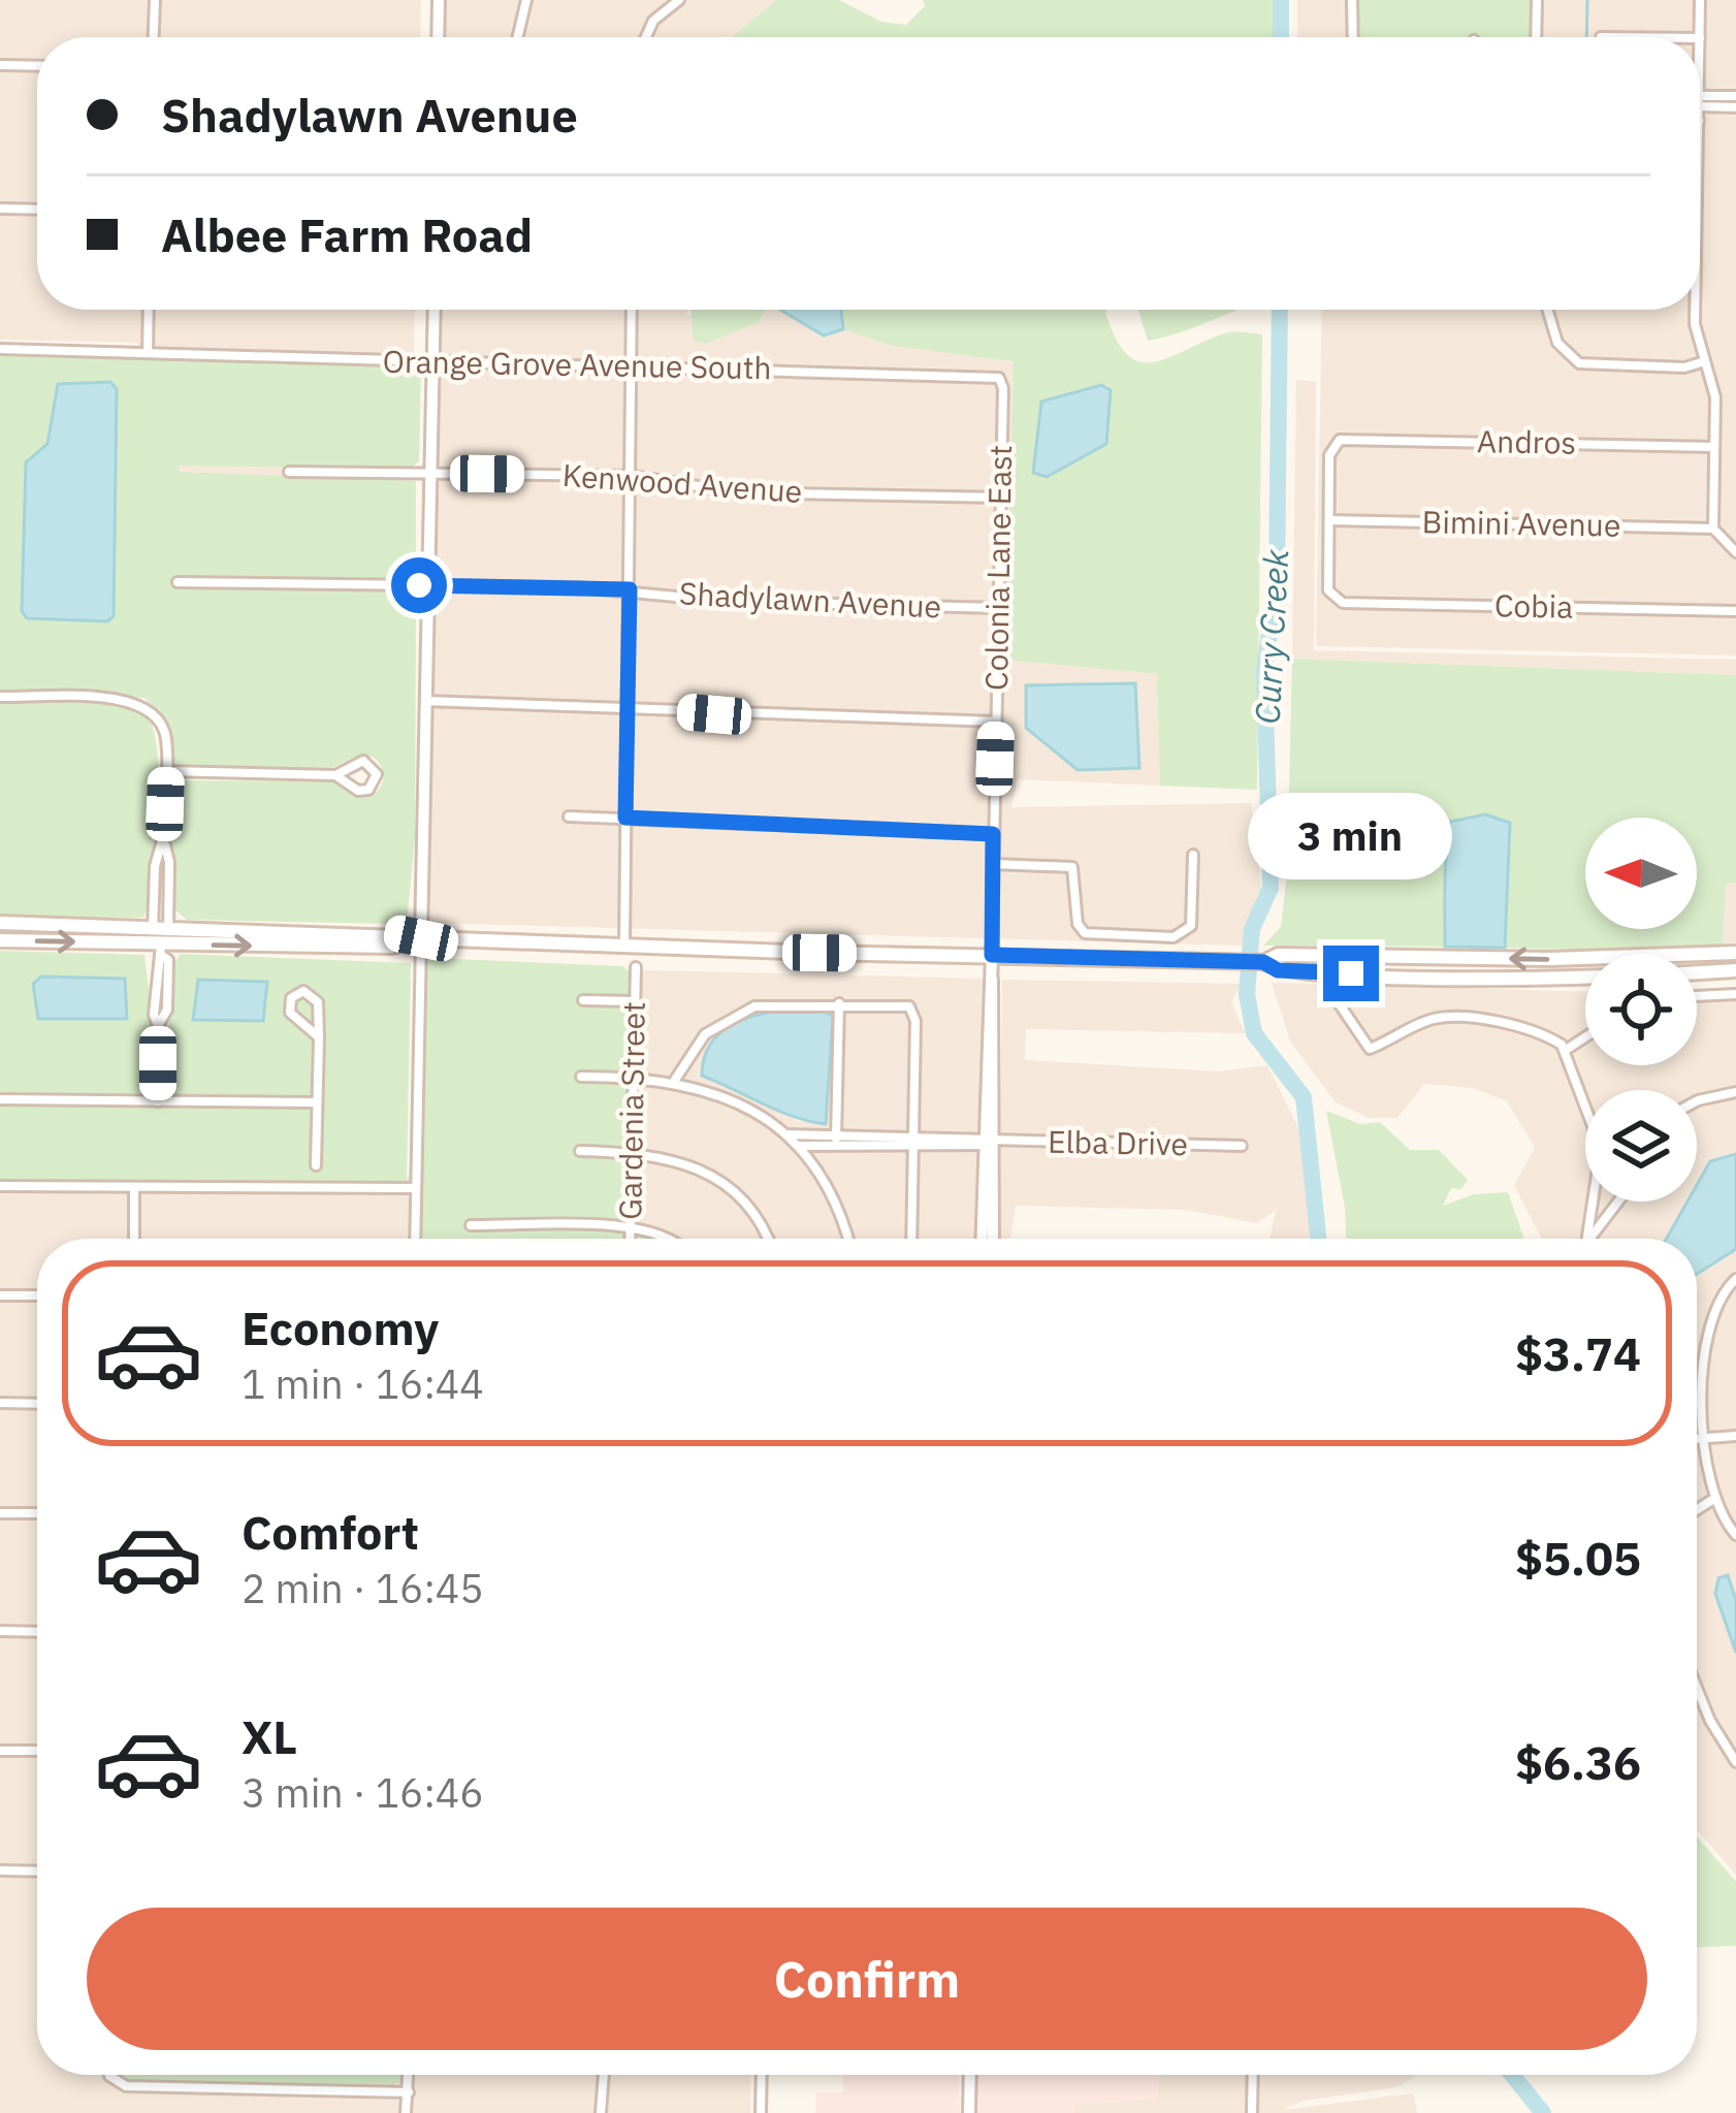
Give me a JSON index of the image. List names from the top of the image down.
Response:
{
  "streets": {
    "street": [
      "Orange Grove Avenue South",
      "Andros",
      "Kenwood Avenue",
      "Bimini Avenue",
      "Colonia Lane East",
      "Shadylawn Avenue",
      "Cobia",
      "Gardenia Street",
      "Elba Drive"
    ]
  },
  "crossings": [
    ["Orange Grove Avenue South", "Colonia Lane East"],
    ["Andros", "Bimini Avenue"],
    ["Andros", "Cobia"],
    ["Kenwood Avenue", "Colonia Lane East"],
    ["Bimini Avenue", "Cobia"],
    ["Colonia Lane East", "Shadylawn Avenue"],
    ["Colonia Lane East", "Elba Drive"]
  ],
  "water": ["Curry Creek"],
  "north": "left",
  "page": {
    "banner": ["Shadylawn Avenue", "Albee Farm Road"],
    "bubble": "3 min",
    "list": [
      {
        "name": "Economy",
        "note": "1 min · 16:44",
        "value": "$3.74"
      },
      {
        "name": "Comfort",
        "note": "2 min · 16:45",
        "value": "$5.05"
      },
      {
        "name": "XL",
        "note": "3 min · 16:46",
        "value": "$6.36"
      }
    ],
    "buttons": "Confirm"
  }
}
